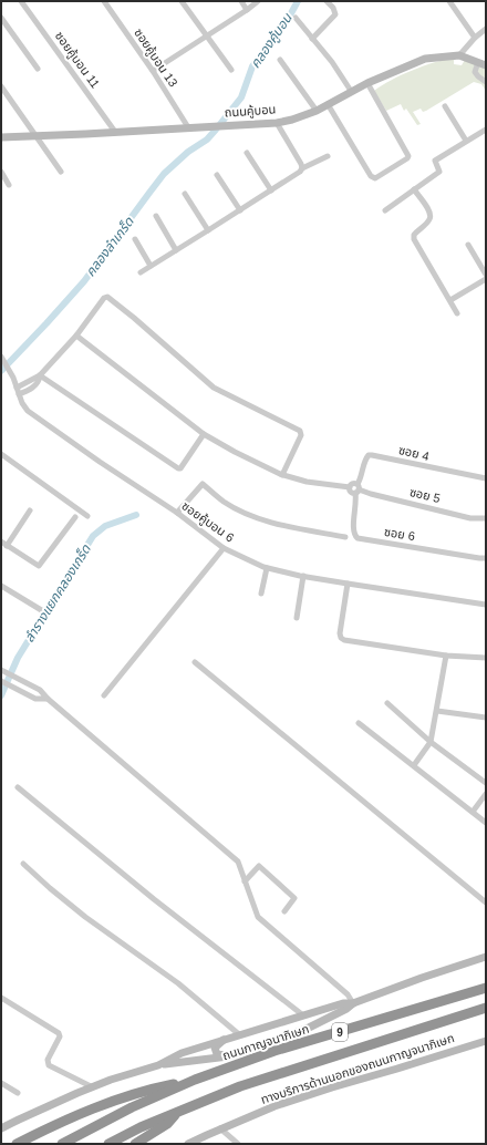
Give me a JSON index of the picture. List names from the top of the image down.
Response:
{
  "streets": {
    "highway": ["9", "ถนนกาญจนาภิเษก"],
    "main road": ["ถนนคู้บอน", "ทางบริการด้านนอกของถนนกาญจนาภิเษก"],
    "street": [
      "ซอยคู้บอน 13",
      "ซอยคู้บอน 11",
      "ซอย 4",
      "ซอย 5",
      "ซอยคู้บอน 6",
      "ซอย 6"
    ]
  },
  "crossings": [
    ["ซอยคู้บอน 13", "ถนนคู้บอน"],
    ["ซอยคู้บอน 11", "ถนนคู้บอน"],
    ["ซอย 4", "ซอย 5"],
    ["ซอย 4", "ซอย 6"],
    ["ซอย 5", "ซอย 6"]
  ],
  "water": ["คลองคู้บอน", "คลองลำเกร็ด", "ลำรางแยกคลองเกร็ด"]
}
